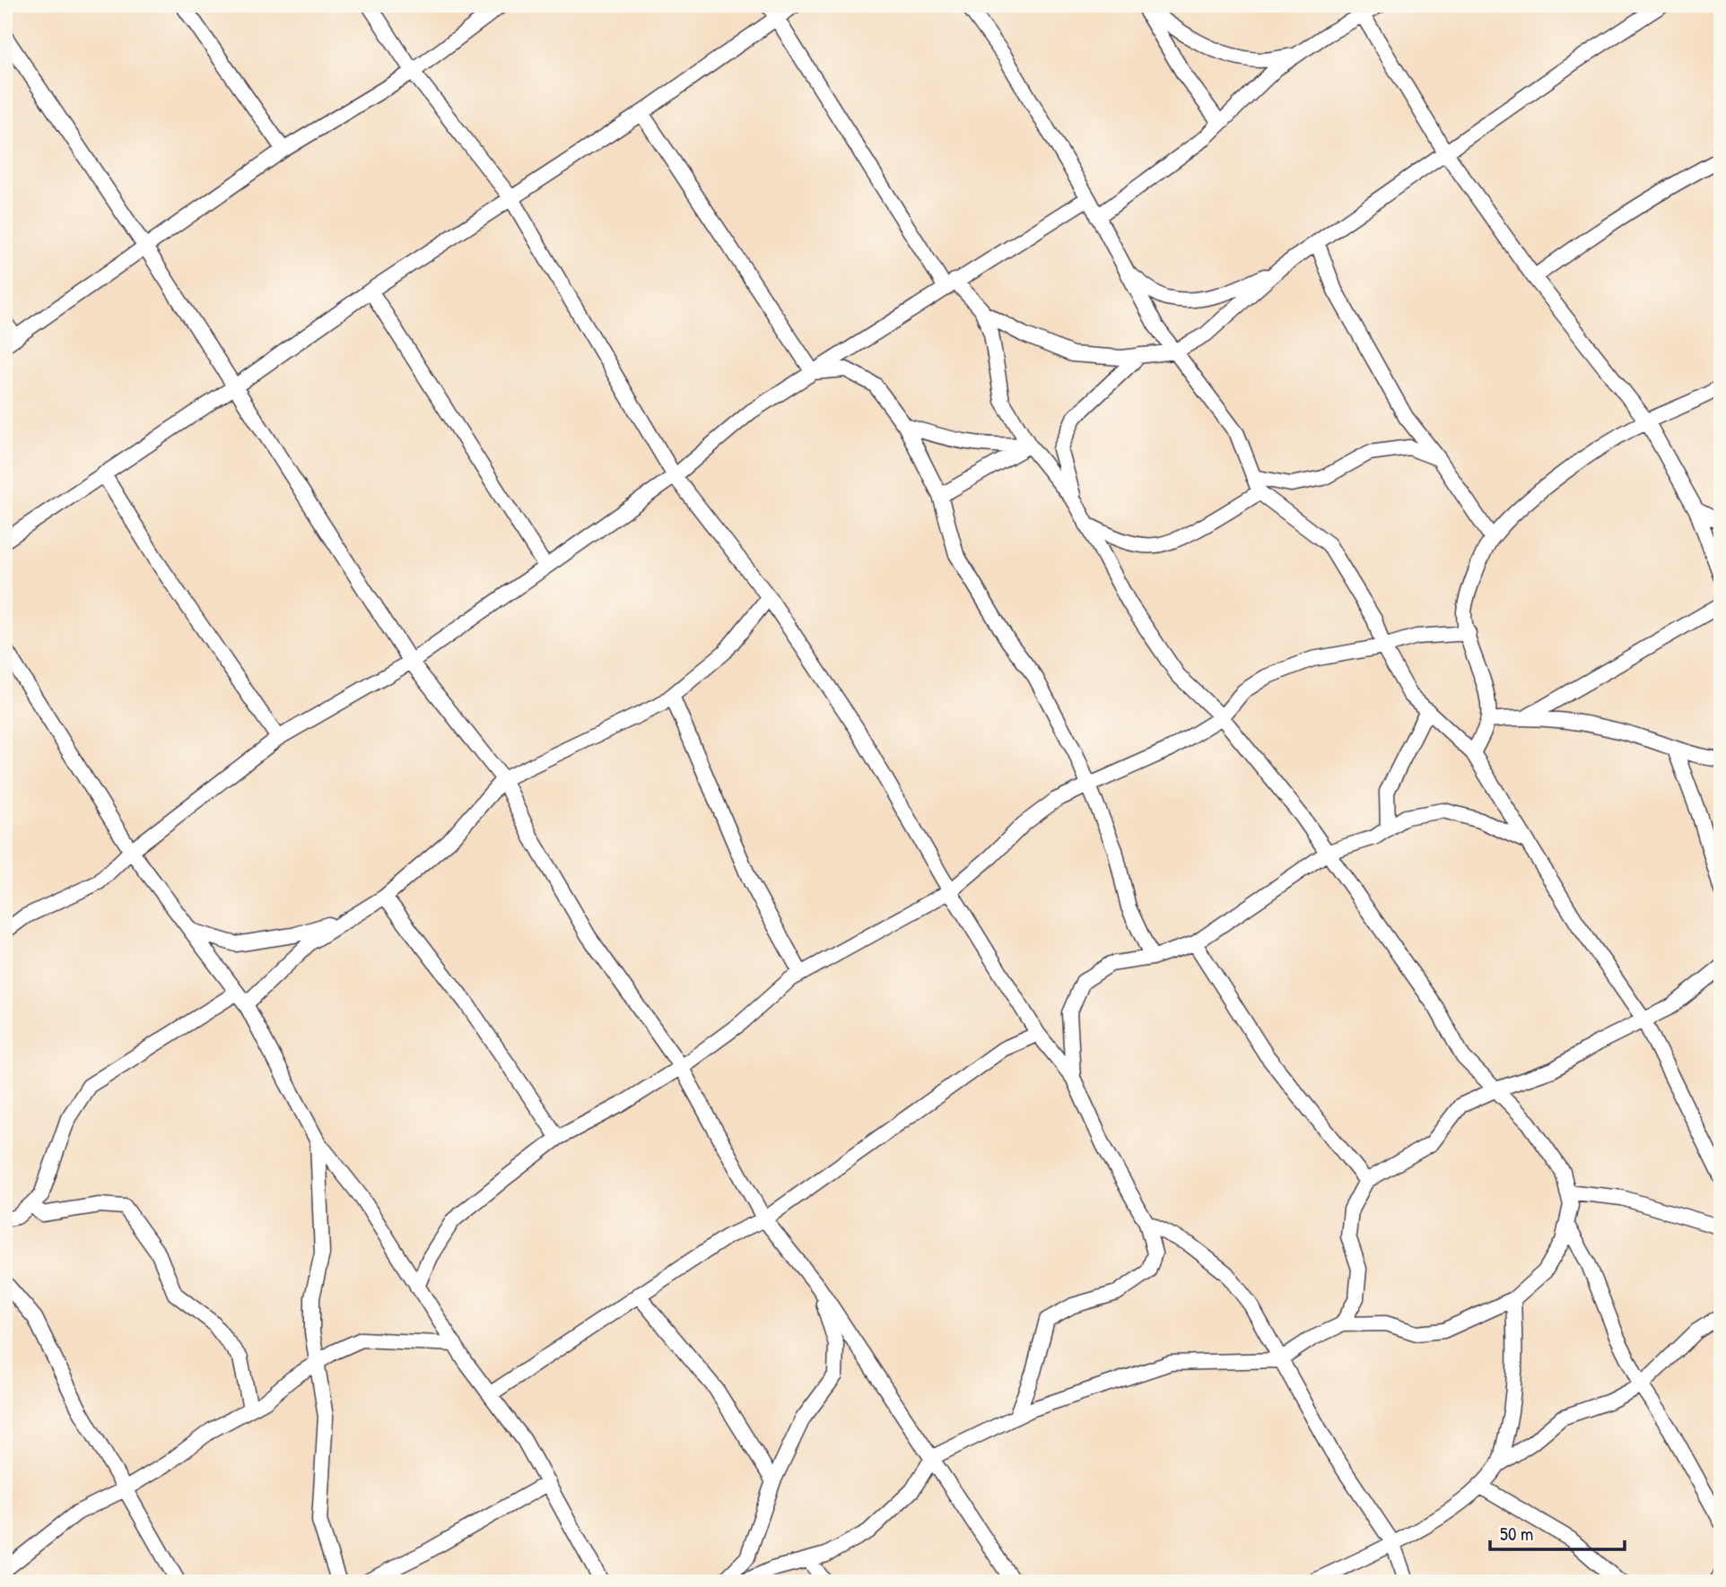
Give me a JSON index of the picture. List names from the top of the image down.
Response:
{
  "scale_bar": "50 m"
}
